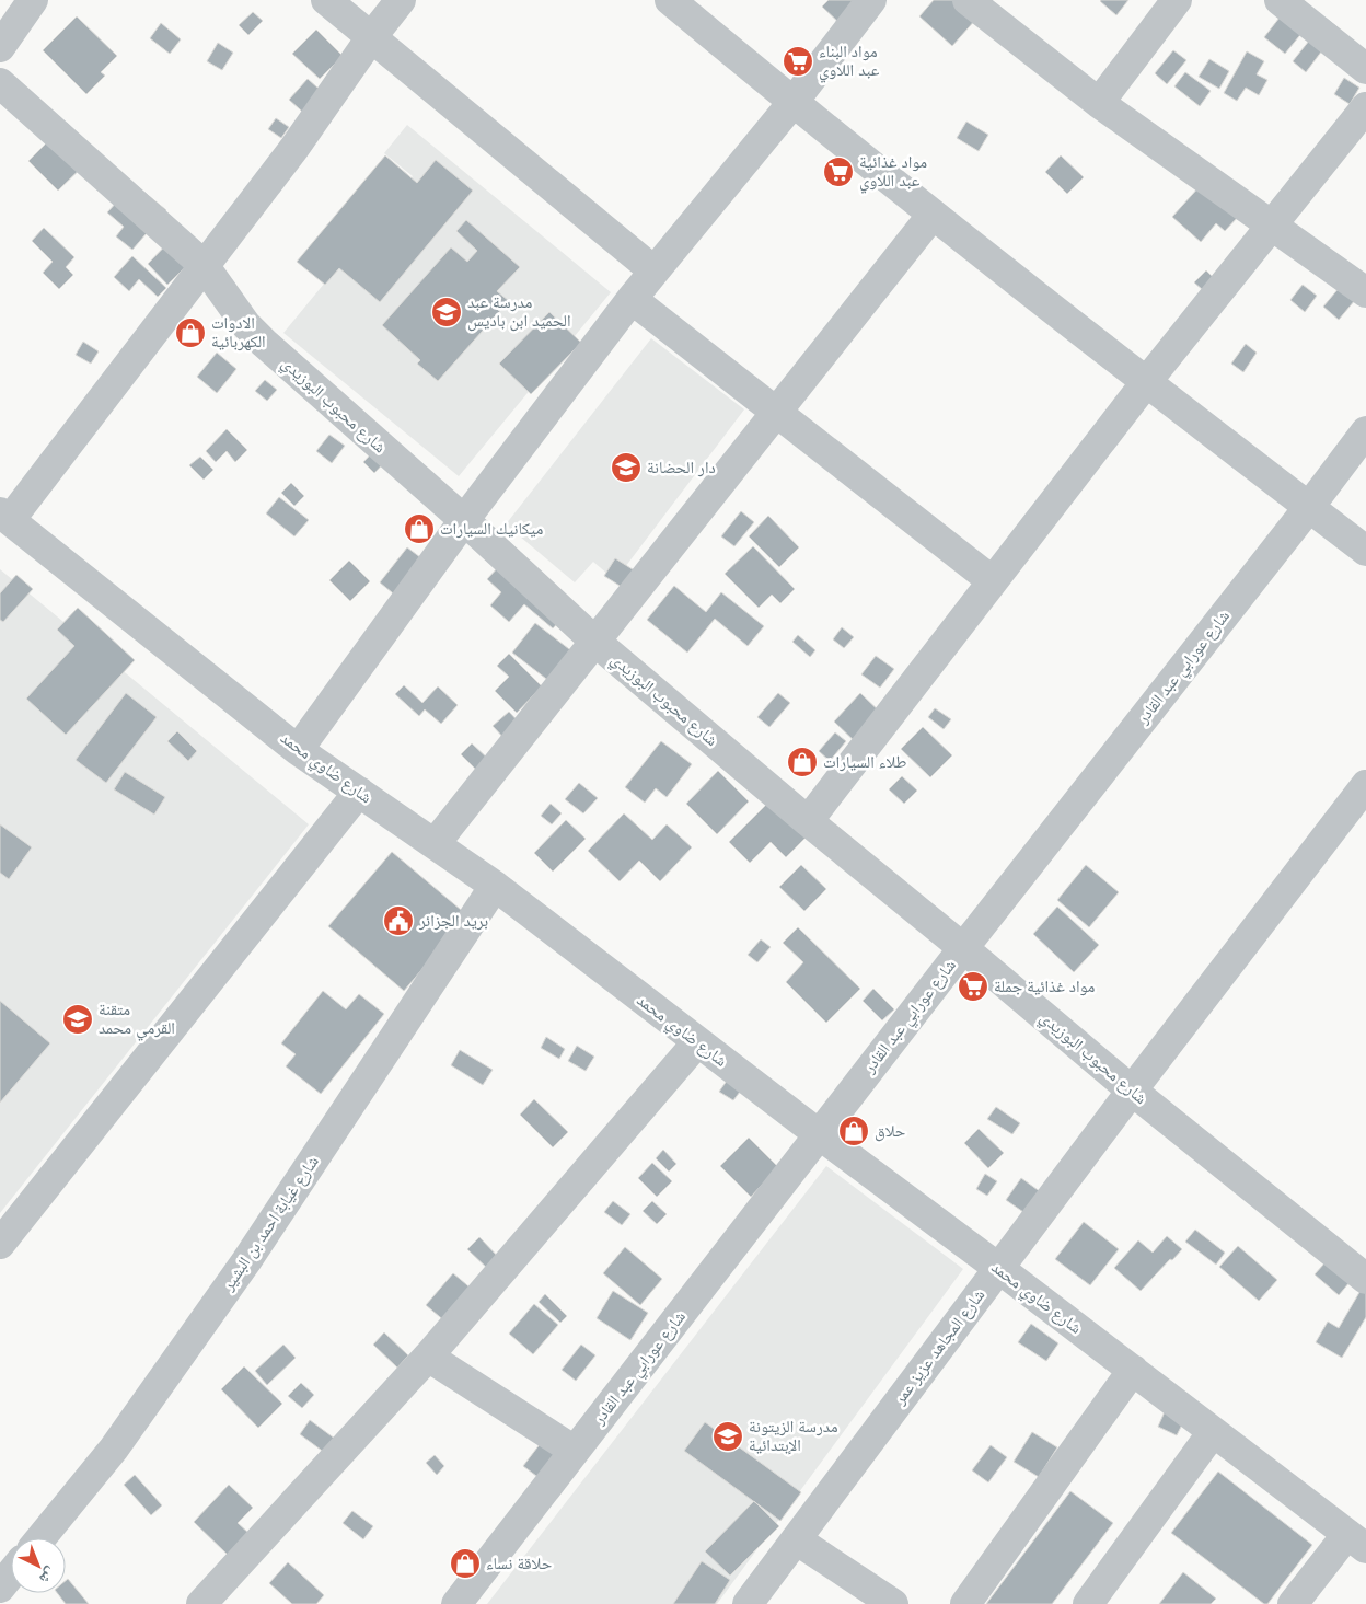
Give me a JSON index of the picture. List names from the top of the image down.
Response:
{
  "streets": {
    "street": [
      "شارع محبوب البوزيدي",
      "شارع عورابي عبد القادر",
      "شارع ضاوي محمد",
      "شارع غيابة احمد بن البشير",
      "شارع المجاهد عزيز عمر"
    ]
  },
  "crossings": [
    ["شارع محبوب البوزيدي", "شارع عورابي عبد القادر"],
    ["شارع محبوب البوزيدي", "شارع المجاهد عزيز عمر"],
    ["شارع عورابي عبد القادر", "شارع ضاوي محمد"],
    ["شارع ضاوي محمد", "شارع غيابة احمد بن البشير"],
    ["شارع ضاوي محمد", "شارع المجاهد عزيز عمر"]
  ],
  "places": {
    "supermarket": ["مواد البناء عبد اللاوي", "مواد غذائية عبد اللاوي", "مواد غذائية جملة"],
    "school or university": [
      "مدرسة عبد الحميد ابن باديس",
      "دار الحضانة",
      "متقنة القرمي محمد",
      "مدرسة الزيتونة الإبتدائية"
    ],
    "shop": [
      "الادوات الكهربائية",
      "ميكانيك السيارات",
      "طلاء السيارات",
      "حلاق",
      "حلاقة نساء"
    ],
    "public building": ["بريد الجزائر"]
  },
  "north": "bottom right"
}
